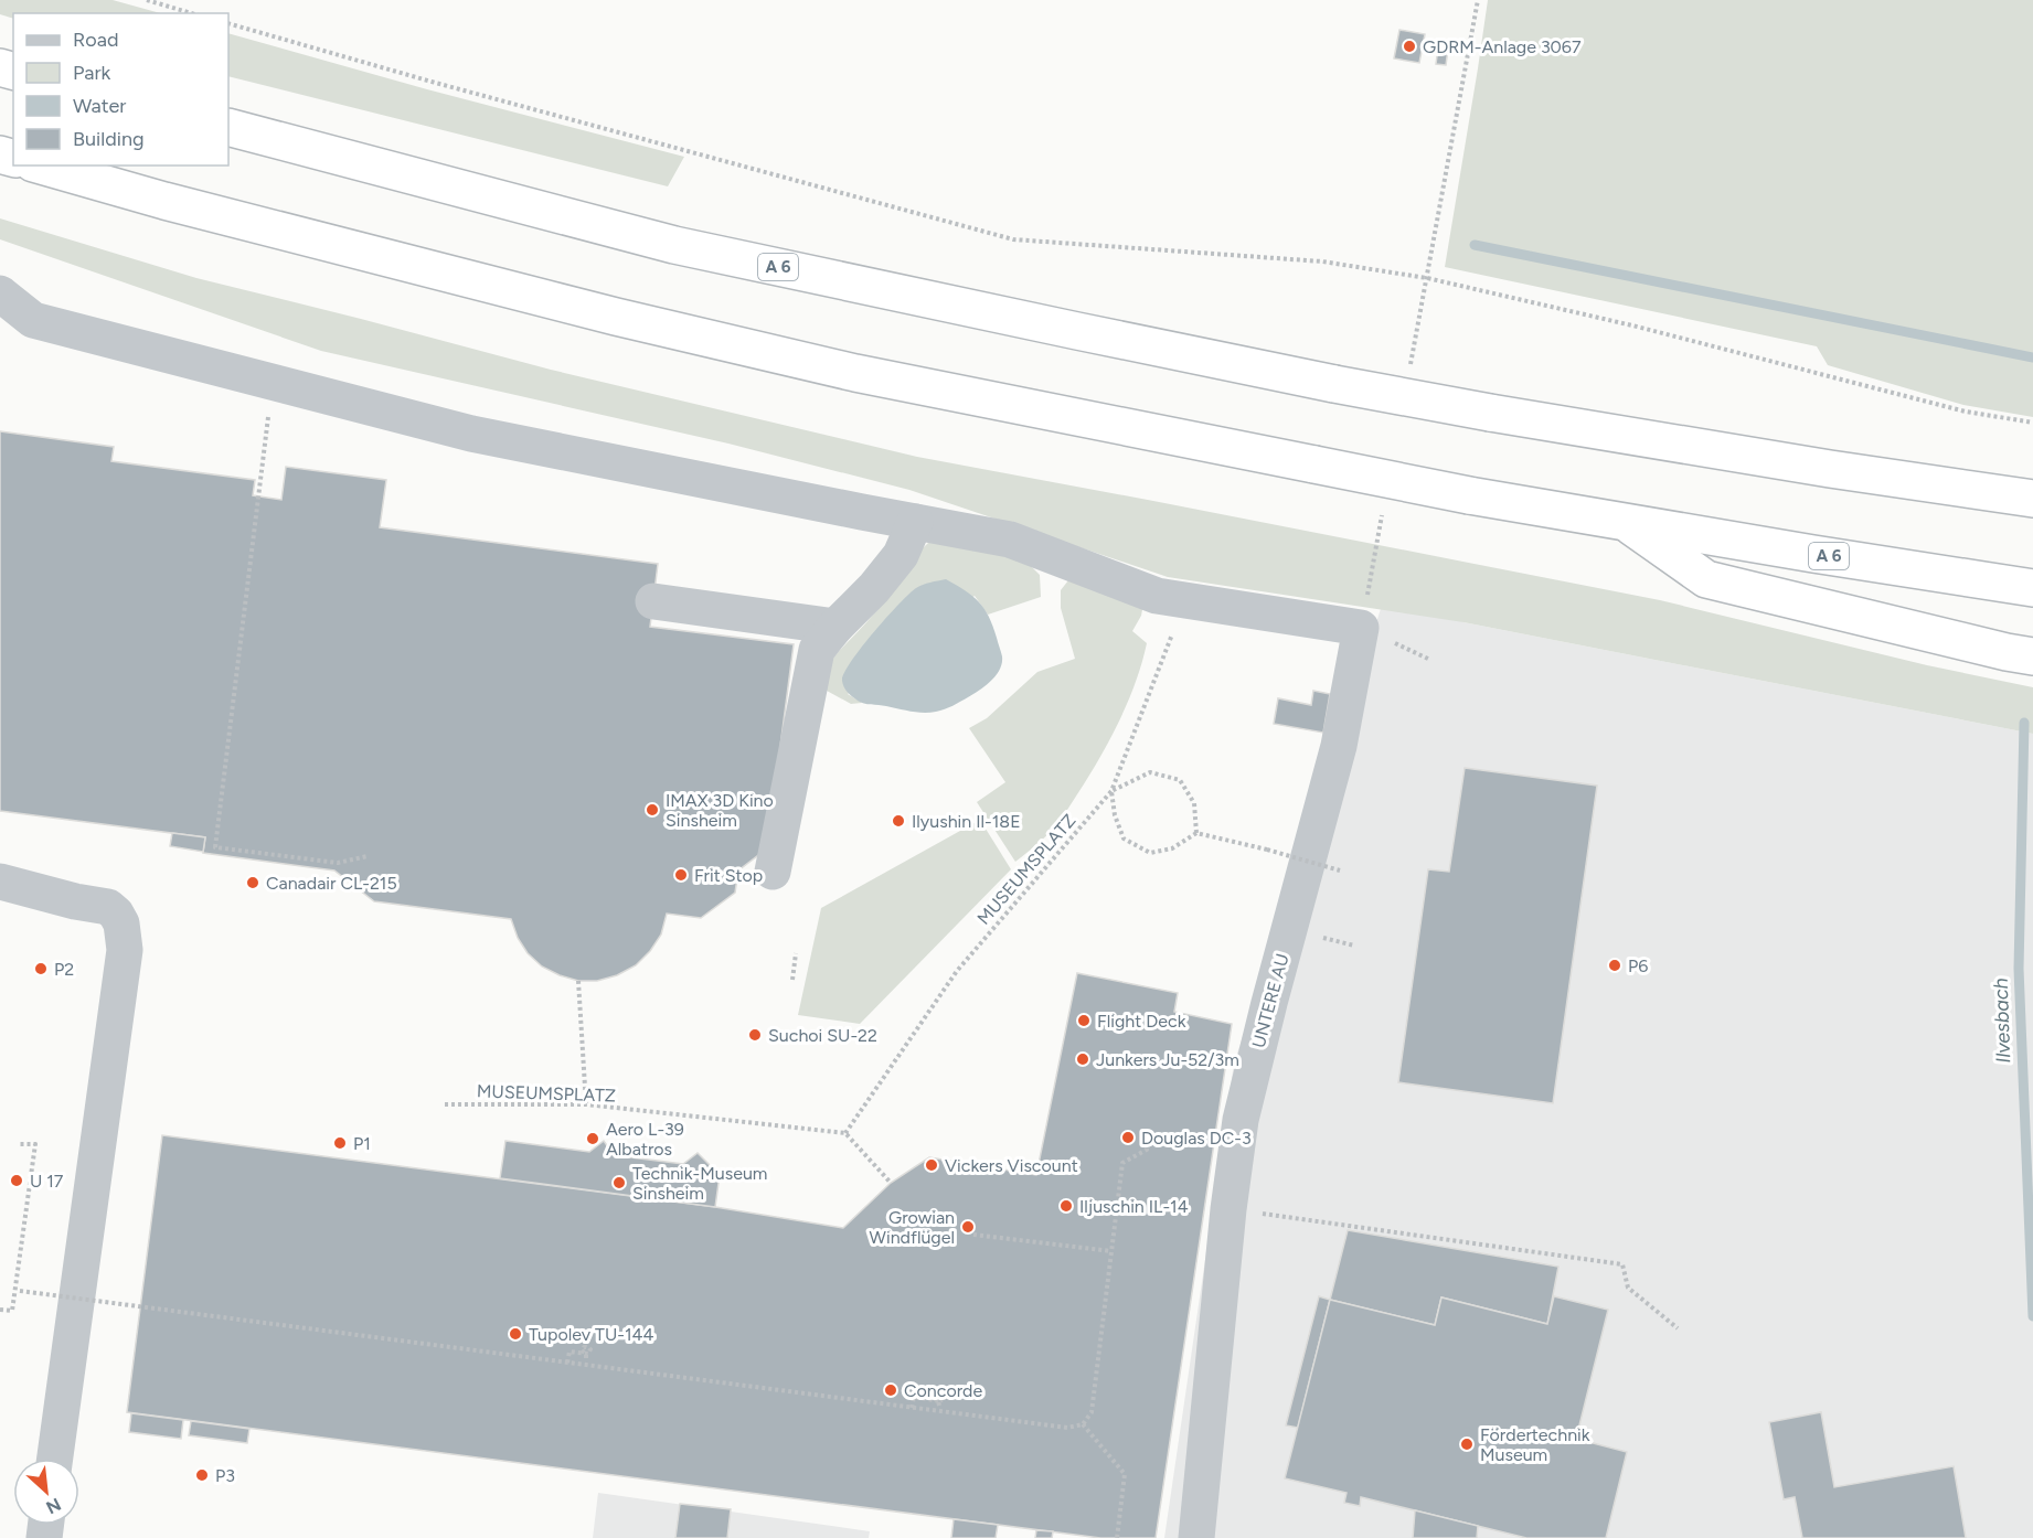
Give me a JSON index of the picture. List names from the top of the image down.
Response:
{
  "streets": {
    "highway": ["A 6"],
    "lane": ["UNTERE AU"],
    "path": ["MUSEUMSPLATZ"]
  },
  "crossings": [
    ["MUSEUMSPLATZ", "UNTERE AU"]
  ],
  "water": ["Ilvesbach"],
  "places": [
    "GDRM-Anlage 3067",
    "IMAX 3D Kino Sinsheim",
    "Ilyushin Il-18E",
    "Frit Stop",
    "Canadair CL-215",
    "P6",
    "P2",
    "Flight Deck",
    "Suchoi SU-22",
    "Junkers Ju-52/3m",
    "Douglas DC-3",
    "Aero L-39 Albatros",
    "P1",
    "Vickers Viscount",
    "U 17",
    "Technik-Museum Sinsheim",
    "Iljuschin IL-14",
    "Growian Windflügel",
    "Tupolev TU-144",
    "Concorde",
    "Fördertechnik Museum",
    "P3"
  ],
  "legend": [
    "Road",
    "Park",
    "Water",
    "Building"
  ],
  "north": "bottom right"
}
